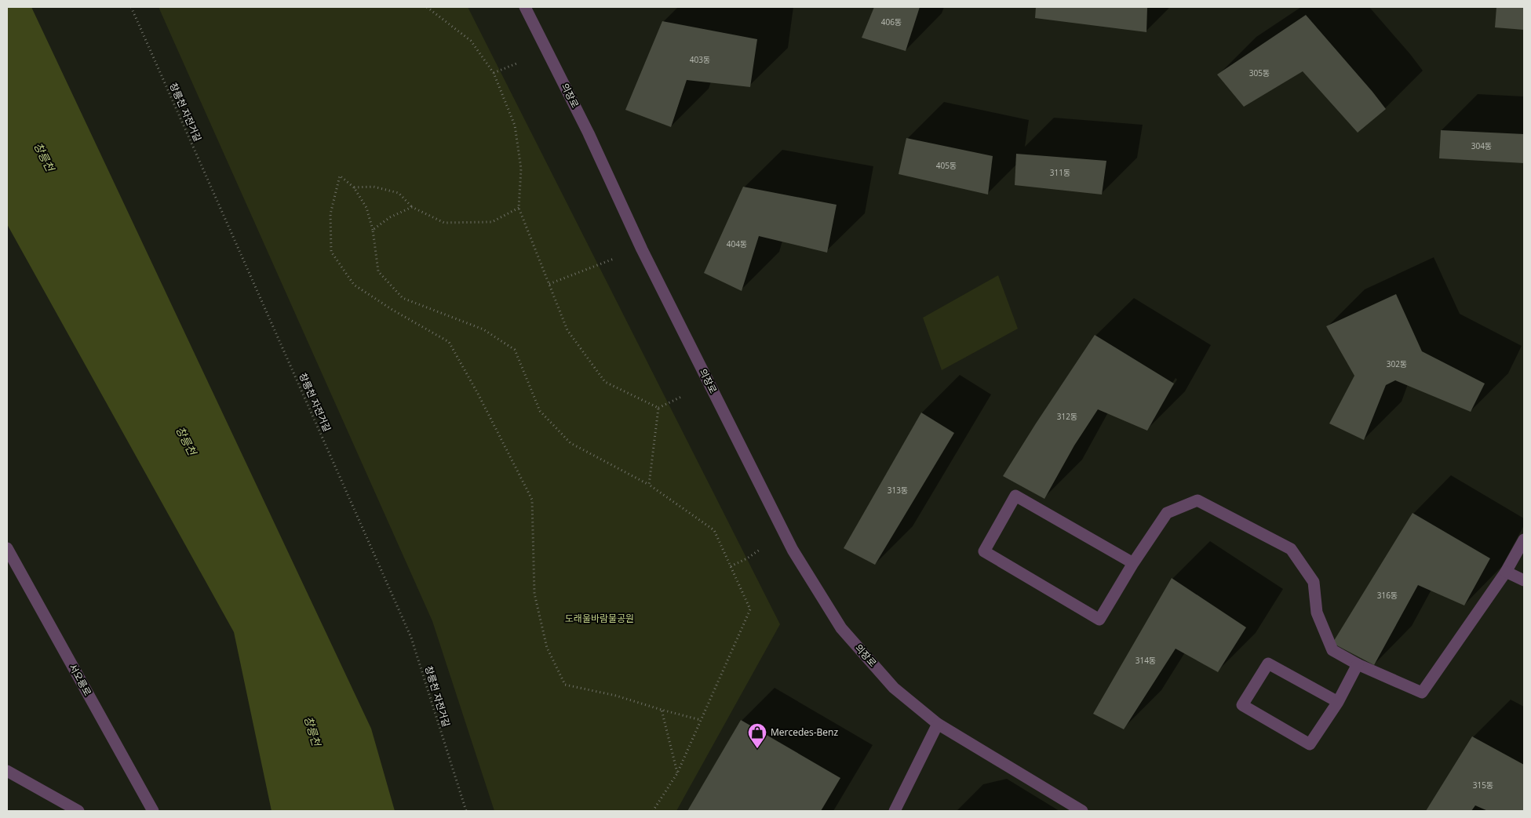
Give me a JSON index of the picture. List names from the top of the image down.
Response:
{
  "streets": {
    "street": ["의장로", "서오릉로"],
    "path": ["창릉천 자전거길"]
  },
  "water": ["창릉천"],
  "parks": ["도래울바람물공원"],
  "places": {
    "shop": ["Mercedes-Benz"]
  },
  "house_numbers": [
    "406동",
    "403동",
    "305동",
    "304동",
    "405동",
    "311동",
    "404동",
    "302동",
    "312동",
    "313동",
    "316동",
    "314동",
    "315동"
  ]
}
